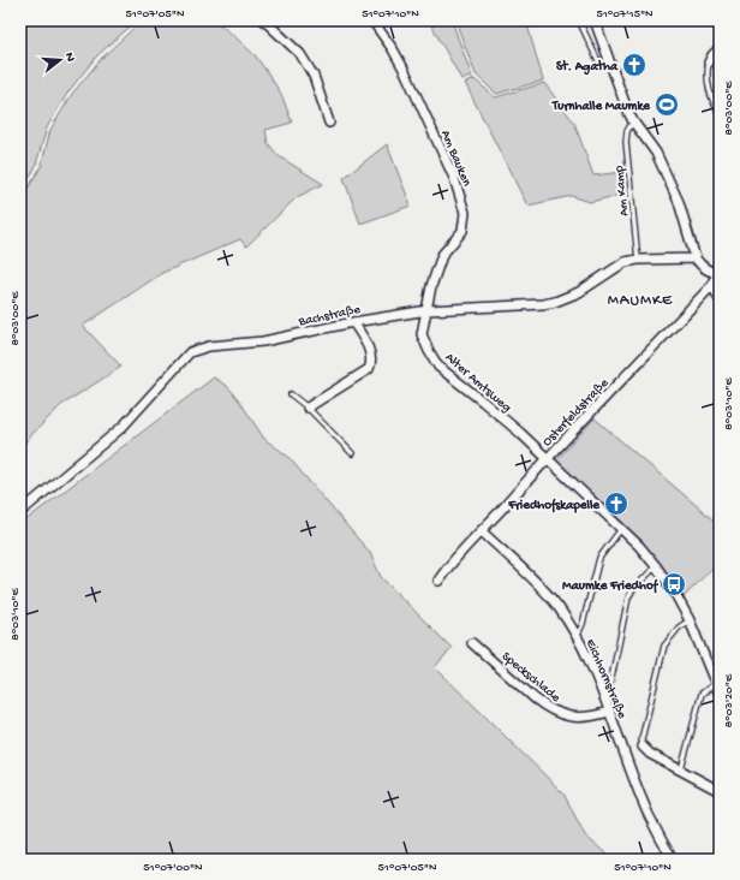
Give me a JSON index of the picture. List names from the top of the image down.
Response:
{
  "streets": {
    "street": [
      "Am Bauken",
      "Bachstraße",
      "Alter Amtsweg",
      "Osterfeldstraße",
      "Speckschlade",
      "Eichhornstraße"
    ],
    "lane": ["Am Kamp"]
  },
  "crossings": [
    ["Am Bauken", "Bachstraße"],
    ["Am Bauken", "Alter Amtsweg"],
    ["Am Kamp", "Bachstraße"],
    ["Bachstraße", "Alter Amtsweg"],
    ["Alter Amtsweg", "Osterfeldstraße"],
    ["Osterfeldstraße", "Eichhornstraße"],
    ["Speckschlade", "Eichhornstraße"]
  ],
  "districts": ["MAUMKE"],
  "places": {
    "church": ["St. Agatha", "Friedhofskapelle"],
    "sports": ["Turnhalle Maumke"],
    "bus stop": ["Maumke Friedhof"]
  },
  "north": "right",
  "coordinates": [
    "51°07'05\"N",
    "51°07'10\"N",
    "51°07'15\"N",
    "8°03'00\"E",
    "8°03'10\"E",
    "8°03'20\"E",
    "51°07'00\"N"
  ]
}
